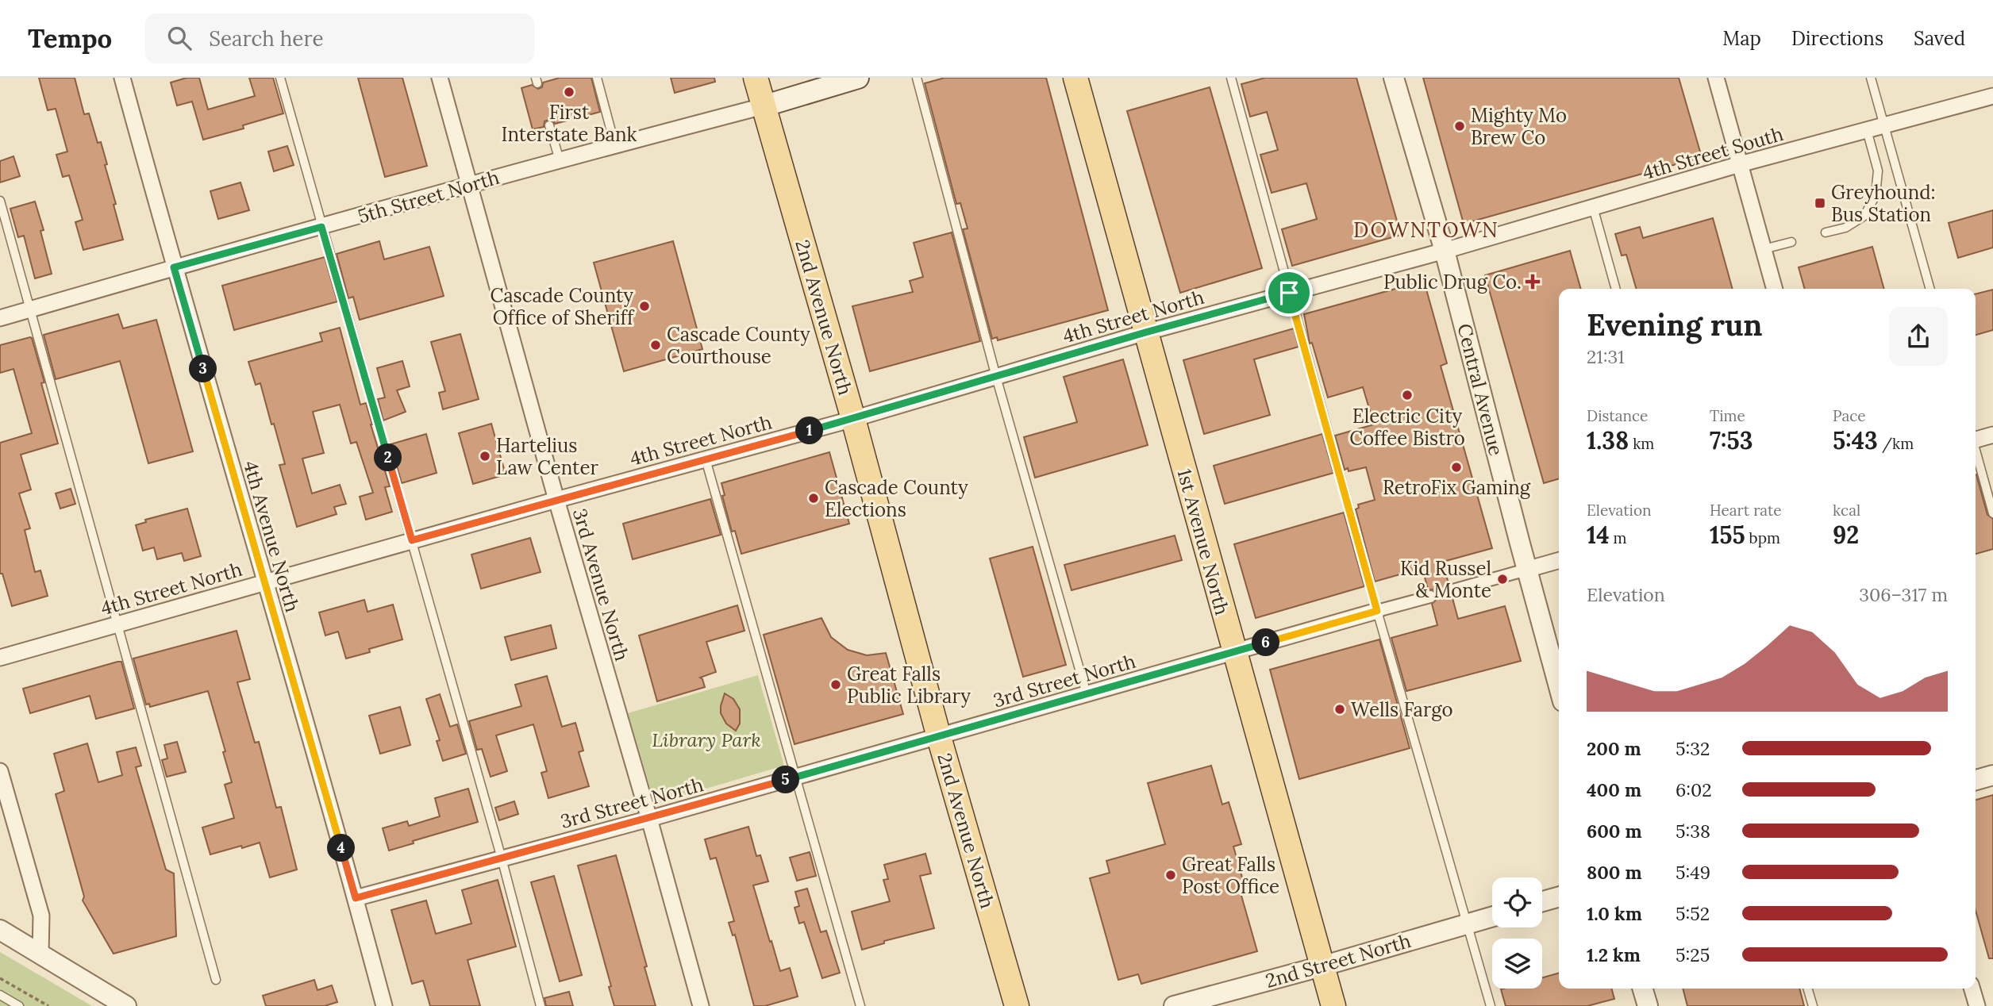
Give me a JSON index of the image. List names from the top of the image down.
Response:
{
  "streets": {
    "main road": ["5th Street North", "2nd Avenue North", "1st Avenue North"],
    "street": [
      "4th Street South",
      "4th Street North",
      "Central Avenue",
      "4th Avenue North",
      "3rd Avenue North",
      "3rd Street North",
      "2nd Street North"
    ]
  },
  "crossings": [
    ["4th Street South", "4th Street North"],
    ["4th Street South", "Central Avenue"],
    ["5th Street North", "2nd Avenue North"],
    ["5th Street North", "4th Avenue North"],
    ["5th Street North", "3rd Avenue North"],
    ["4th Street North", "2nd Avenue North"],
    ["4th Street North", "Central Avenue"],
    ["4th Street North", "4th Avenue North"],
    ["4th Street North", "1st Avenue North"],
    ["4th Street North", "3rd Avenue North"],
    ["2nd Avenue North", "3rd Street North"],
    ["4th Avenue North", "3rd Street North"],
    ["1st Avenue North", "3rd Street North"],
    ["1st Avenue North", "2nd Street North"],
    ["3rd Avenue North", "3rd Street North"]
  ],
  "districts": ["DOWNTOWN"],
  "parks": ["Library Park"],
  "places": {
    "other": [
      "First Interstate Bank",
      "Mighty Mo Brew Co",
      "Cascade County Office of Sheriff",
      "Cascade County Courthouse",
      "Electric City Coffee Bistro",
      "Hartelius Law Center",
      "RetroFix Gaming",
      "Cascade County Elections",
      "Kid Russel & Monte",
      "Great Falls Public Library",
      "Wells Fargo",
      "Great Falls Post Office"
    ],
    "transit": ["Greyhound: Bus Station"],
    "health": ["Public Drug Co."]
  },
  "page": {
    "header": "Tempo",
    "search": "Search here",
    "nav": ["Map", "Directions", "Saved"],
    "heading": ["Evening run", "21:31"],
    "pins": [
      "3",
      "1",
      "2",
      "6",
      "5",
      "4"
    ],
    "stats": [
      ["Distance", "1.38 km"],
      ["Time", "7:53"],
      ["Pace", "5:43 /km"],
      ["Elevation", "14 m"],
      ["Heart rate", "155 bpm"],
      ["kcal", "92"]
    ],
    "chart": ["Elevation", "306–317 m"],
    "list": [
      {
        "name": "200 m",
        "note": "5:32"
      },
      {
        "name": "400 m",
        "note": "6:02"
      },
      {
        "name": "600 m",
        "note": "5:38"
      },
      {
        "name": "800 m",
        "note": "5:49"
      },
      {
        "name": "1.0 km",
        "note": "5:52"
      },
      {
        "name": "1.2 km",
        "note": "5:25"
      }
    ]
  }
}
